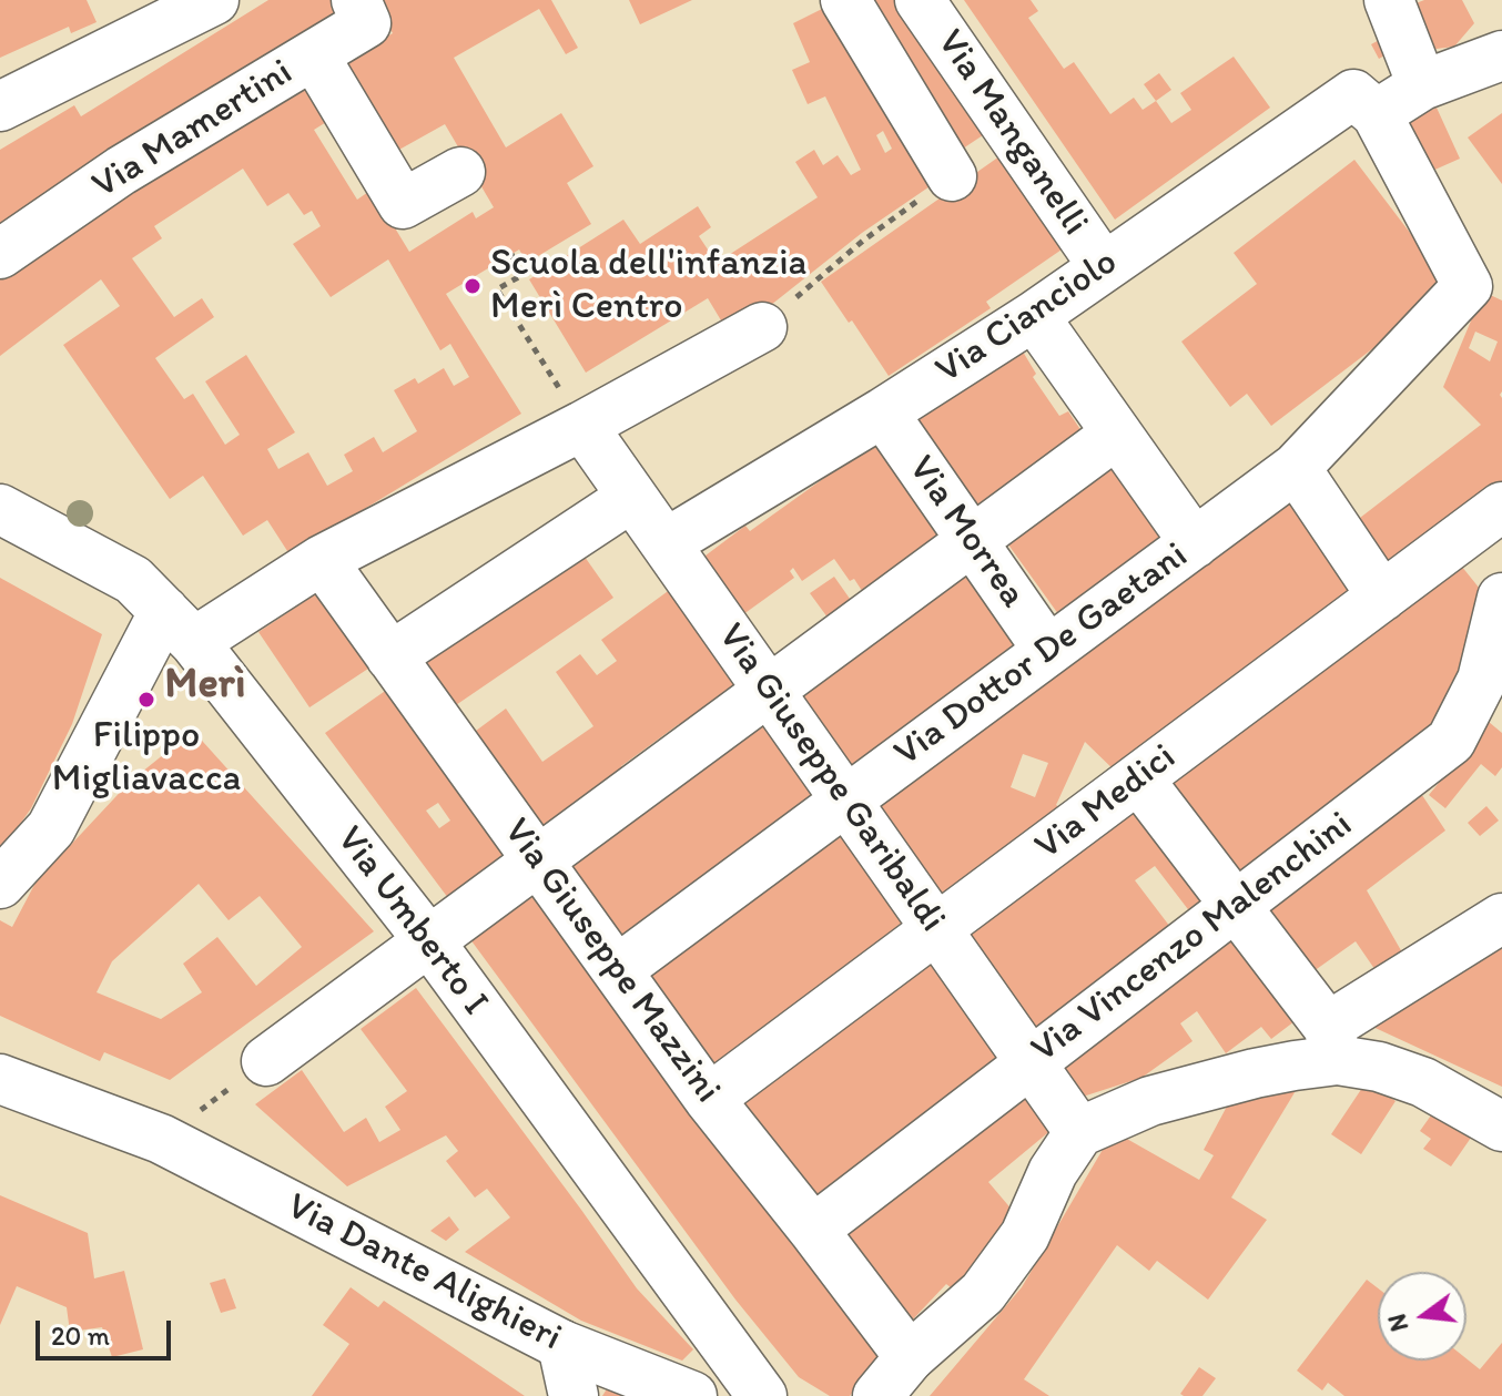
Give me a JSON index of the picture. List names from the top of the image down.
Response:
{
  "streets": {
    "street": [
      "Via Mamertini",
      "Via Manganelli",
      "Via Cianciolo",
      "Via Morrea",
      "Via Dottor De Gaetani",
      "Via Giuseppe Garibaldi",
      "Via Medici",
      "Via Umberto I",
      "Via Vincenzo Malenchini",
      "Via Giuseppe Mazzini",
      "Via Dante Alighieri"
    ]
  },
  "crossings": [
    ["Via Manganelli", "Via Cianciolo"],
    ["Via Cianciolo", "Via Morrea"],
    ["Via Cianciolo", "Via Dottor De Gaetani"],
    ["Via Cianciolo", "Via Giuseppe Garibaldi"],
    ["Via Morrea", "Via Dottor De Gaetani"],
    ["Via Dottor De Gaetani", "Via Giuseppe Garibaldi"],
    ["Via Dottor De Gaetani", "Via Giuseppe Mazzini"],
    ["Via Giuseppe Garibaldi", "Via Medici"],
    ["Via Giuseppe Garibaldi", "Via Vincenzo Malenchini"],
    ["Via Medici", "Via Giuseppe Mazzini"],
    ["Via Vincenzo Malenchini", "Via Giuseppe Mazzini"]
  ],
  "districts": ["Merì"],
  "places": ["Scuola dell'infanzia Merì Centro", "Filippo Migliavacca"],
  "scale_bar": "20 m",
  "north": "left"
}
